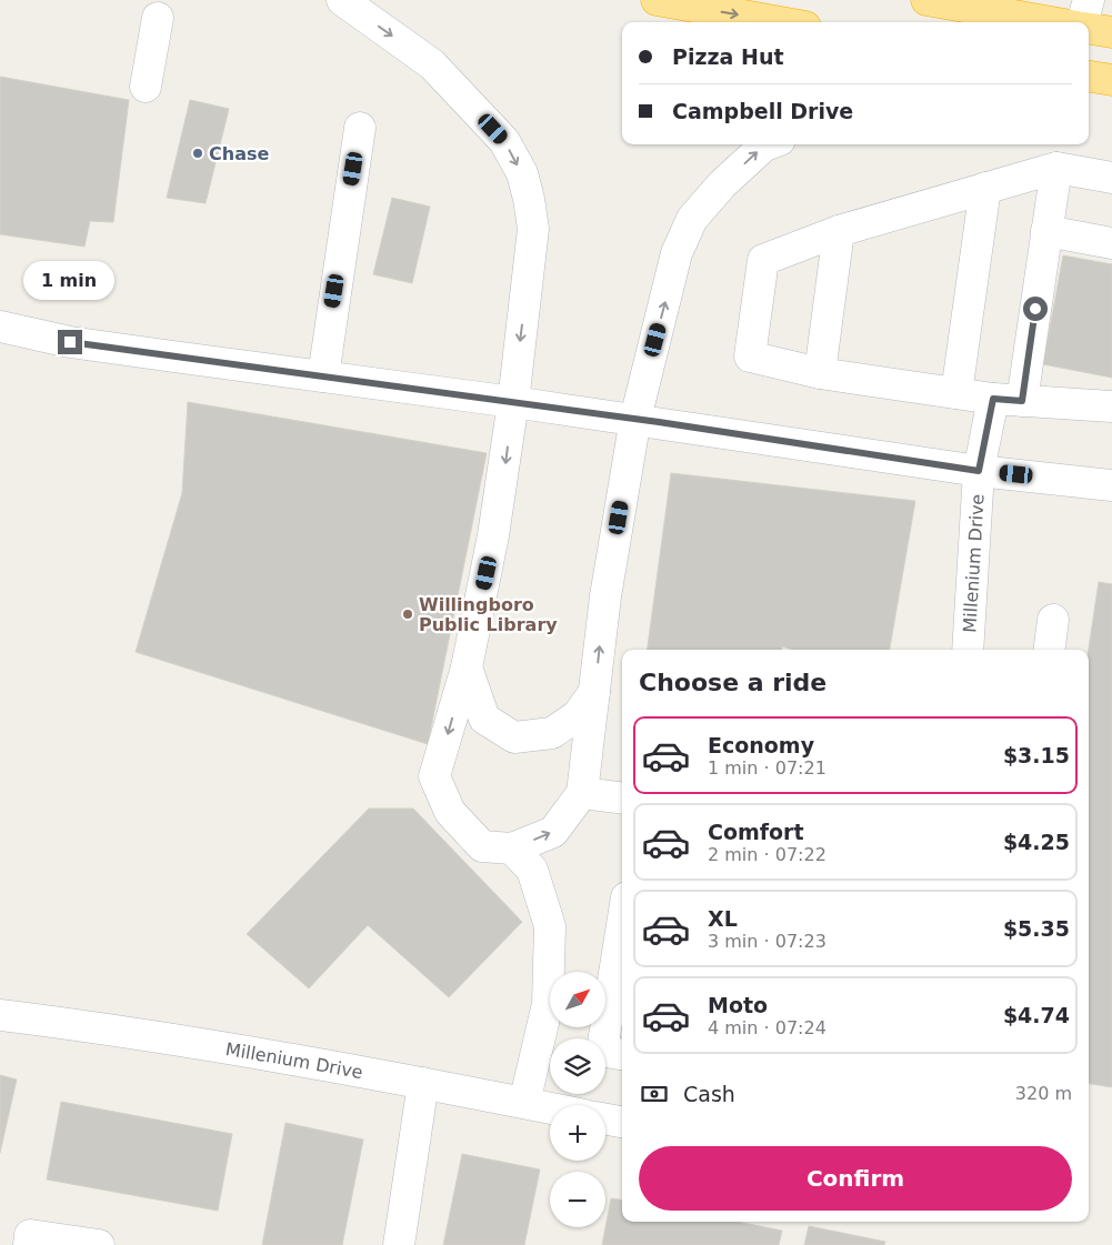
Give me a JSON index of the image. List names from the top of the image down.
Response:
{
  "streets": {
    "street": ["Millenium Drive"]
  },
  "places": ["Chase", "Willingboro Public Library"],
  "north": "top right",
  "page": {
    "banner": ["Pizza Hut", "Campbell Drive"],
    "bubble": "1 min",
    "heading": "Choose a ride",
    "list": [
      {
        "name": "Economy",
        "note": "1 min · 07:21",
        "value": "$3.15"
      },
      {
        "name": "Comfort",
        "note": "2 min · 07:22",
        "value": "$4.25"
      },
      {
        "name": "XL",
        "note": "3 min · 07:23",
        "value": "$5.35"
      },
      {
        "name": "Moto",
        "note": "4 min · 07:24",
        "value": "$4.74"
      }
    ],
    "map_buttons": ["+", "−"],
    "pay": ["Cash", "320 m"],
    "buttons": "Confirm"
  }
}
